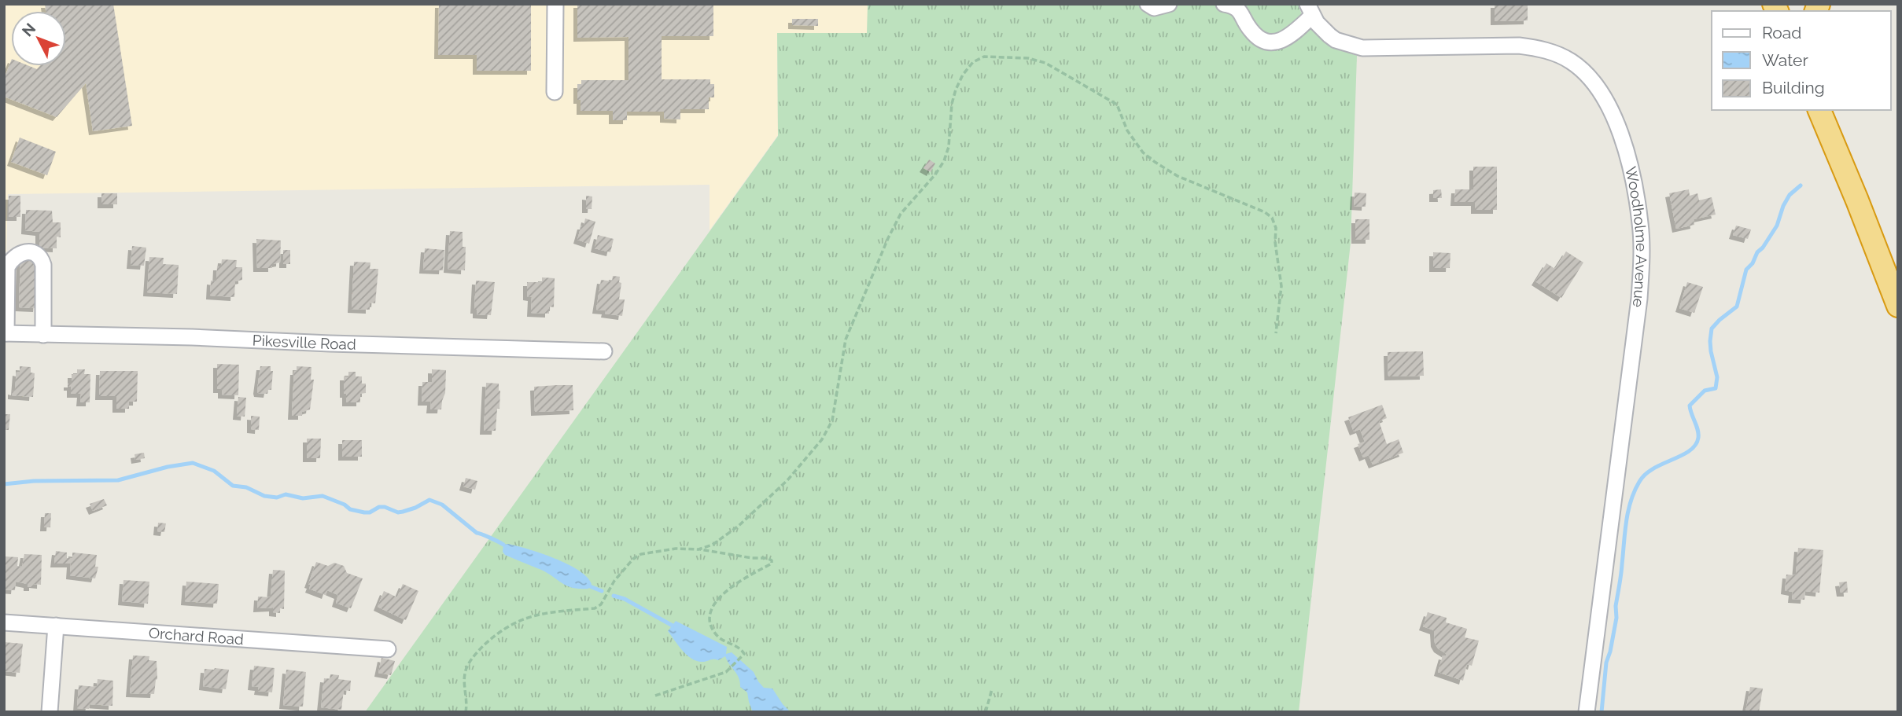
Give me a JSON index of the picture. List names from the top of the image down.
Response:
{
  "streets": {
    "street": ["Woodholme Avenue", "Pikesville Road", "Orchard Road"]
  },
  "legend": ["Road", "Water", "Building"],
  "north": "top left"
}
